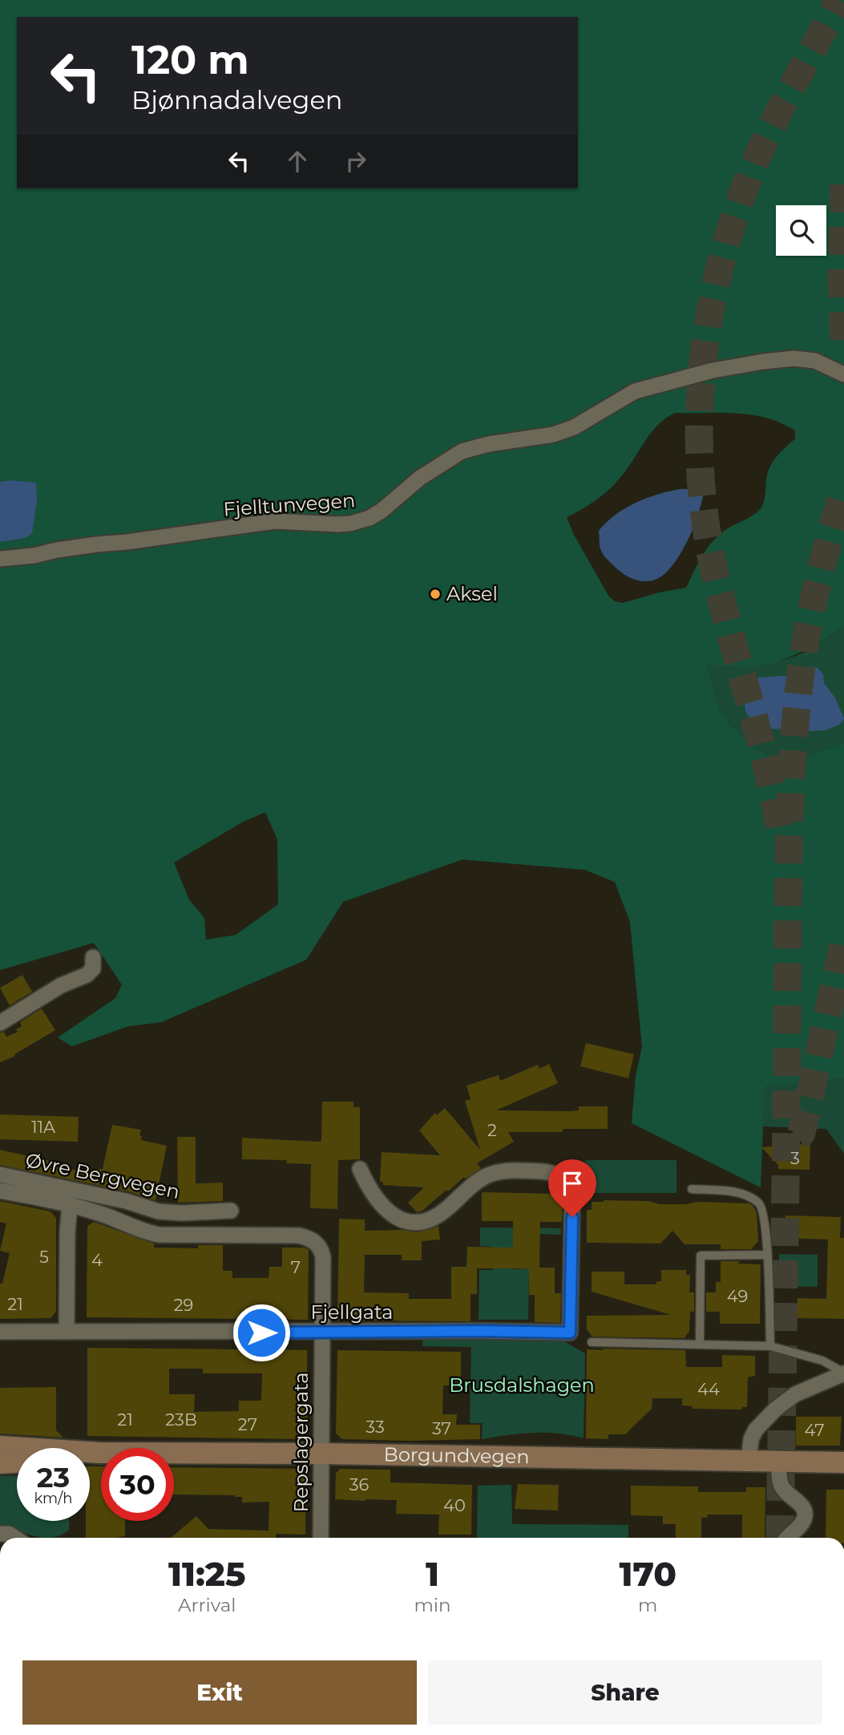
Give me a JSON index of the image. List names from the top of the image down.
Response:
{
  "streets": {
    "main road": ["Borgundvegen"],
    "street": [
      "Fjelltunvegen",
      "Øvre Bergvegen",
      "Fjellgata",
      "Repslagergata"
    ]
  },
  "crossings": [
    ["Fjellgata", "Repslagergata"],
    ["Repslagergata", "Borgundvegen"]
  ],
  "parks": ["Brusdalshagen"],
  "places": ["Aksel"],
  "house_numbers": [
    "11A",
    "2",
    "3",
    "5",
    "4",
    "7",
    "49",
    "21",
    "29",
    "44",
    "21",
    "23B",
    "27",
    "33",
    "37",
    "47",
    "36",
    "40"
  ],
  "page": {
    "turn": ["120 m", "Bjønnadalvegen"],
    "speed": "23 km/h",
    "limit": "30",
    "eta": [
      "11:25",
      "Arrival",
      "1",
      "min",
      "170",
      "m"
    ],
    "buttons": ["Exit", "Share"]
  }
}
